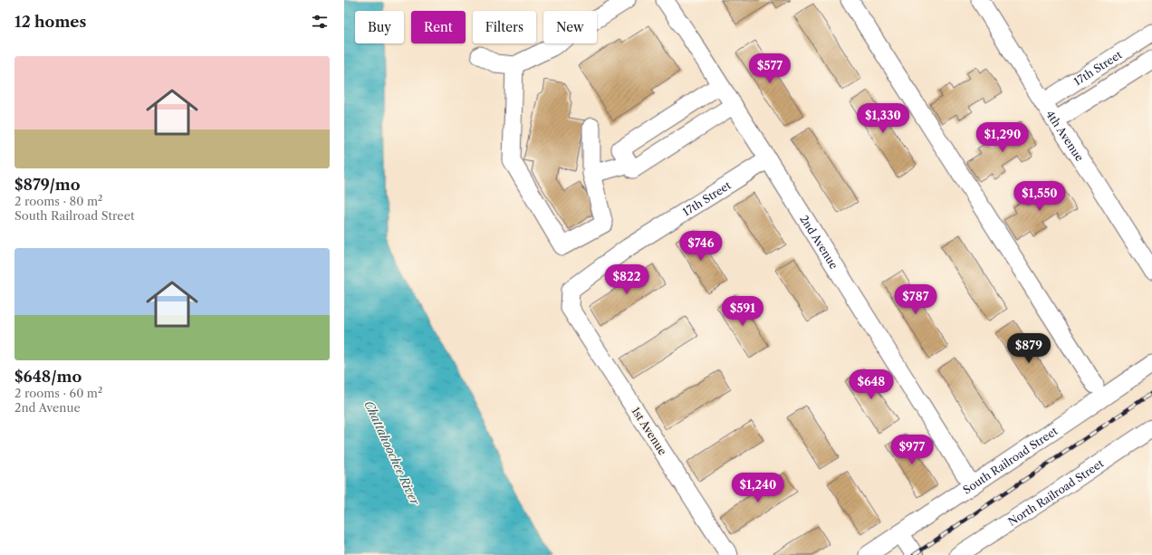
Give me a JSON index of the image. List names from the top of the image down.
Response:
{
  "streets": {
    "street": [
      "17th Street",
      "4th Avenue",
      "2nd Avenue",
      "1st Avenue",
      "South Railroad Street",
      "North Railroad Street"
    ]
  },
  "crossings": [
    ["17th Street", "4th Avenue"],
    ["17th Street", "2nd Avenue"],
    ["17th Street", "1st Avenue"],
    ["2nd Avenue", "South Railroad Street"]
  ],
  "water": ["Chattahoochee River"],
  "page": {
    "heading": "12 homes",
    "chip": [
      "Buy",
      "Rent",
      "Filters",
      "New"
    ],
    "list": [
      {
        "name": "$879/mo",
        "note": "2 rooms · 80 m² · South Railroad Street"
      },
      {
        "name": "$648/mo",
        "note": "2 rooms · 60 m² · 2nd Avenue"
      }
    ],
    "price": [
      "$577",
      "$1,330",
      "$1,290",
      "$1,550",
      "$746",
      "$822",
      "$787",
      "$591",
      "$879",
      "$648",
      "$977",
      "$1,240"
    ]
  }
}
